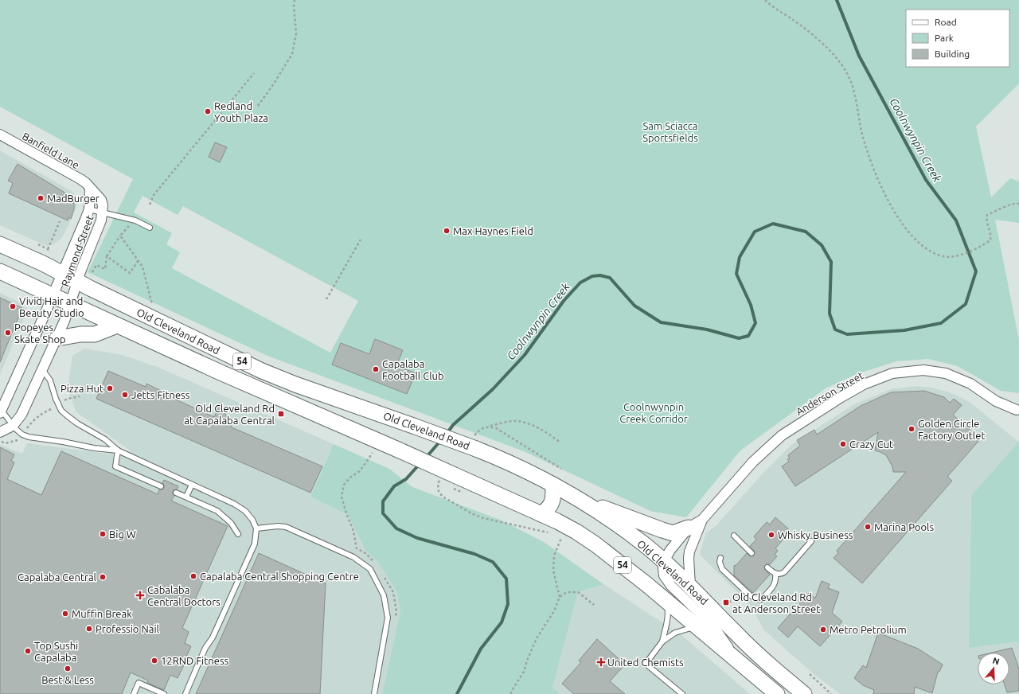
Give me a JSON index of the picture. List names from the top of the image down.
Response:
{
  "streets": {
    "main road": ["Old Cleveland Road", "54"],
    "street": ["Banfield Lane", "Raymond Street", "Anderson Street"]
  },
  "crossings": [
    ["Banfield Lane", "Raymond Street"],
    ["Raymond Street", "Old Cleveland Road"]
  ],
  "water": ["Coolnwynpin Creek"],
  "parks": ["Sam Sciacca Sportsfields", "Coolnwynpin Creek Corridor"],
  "places": {
    "other": [
      "Redland Youth Plaza",
      "MadBurger",
      "Max Haynes Field",
      "Vivid Hair and Beauty Studio",
      "Popeyes Skate Shop",
      "Capalaba Football Club",
      "Pizza Hut",
      "Jetts Fitness",
      "Golden Circle Factory Outlet",
      "Crazy Cut",
      "Marina Pools",
      "Big W",
      "Whisky Business",
      "Capalaba Central Shopping Centre",
      "Capalaba Central",
      "Muffin Break",
      "Professio Nail",
      "Metro Petrolium",
      "Top Sushi Capalaba",
      "12RND Fitness",
      "Best & Less"
    ],
    "transit": ["Old Cleveland Rd at Capalaba Central", "Old Cleveland Rd at Anderson Street"],
    "health": ["Cabalaba Central Doctors", "United Chemists"]
  },
  "legend": ["Road", "Park", "Building"],
  "north": "top"
}
